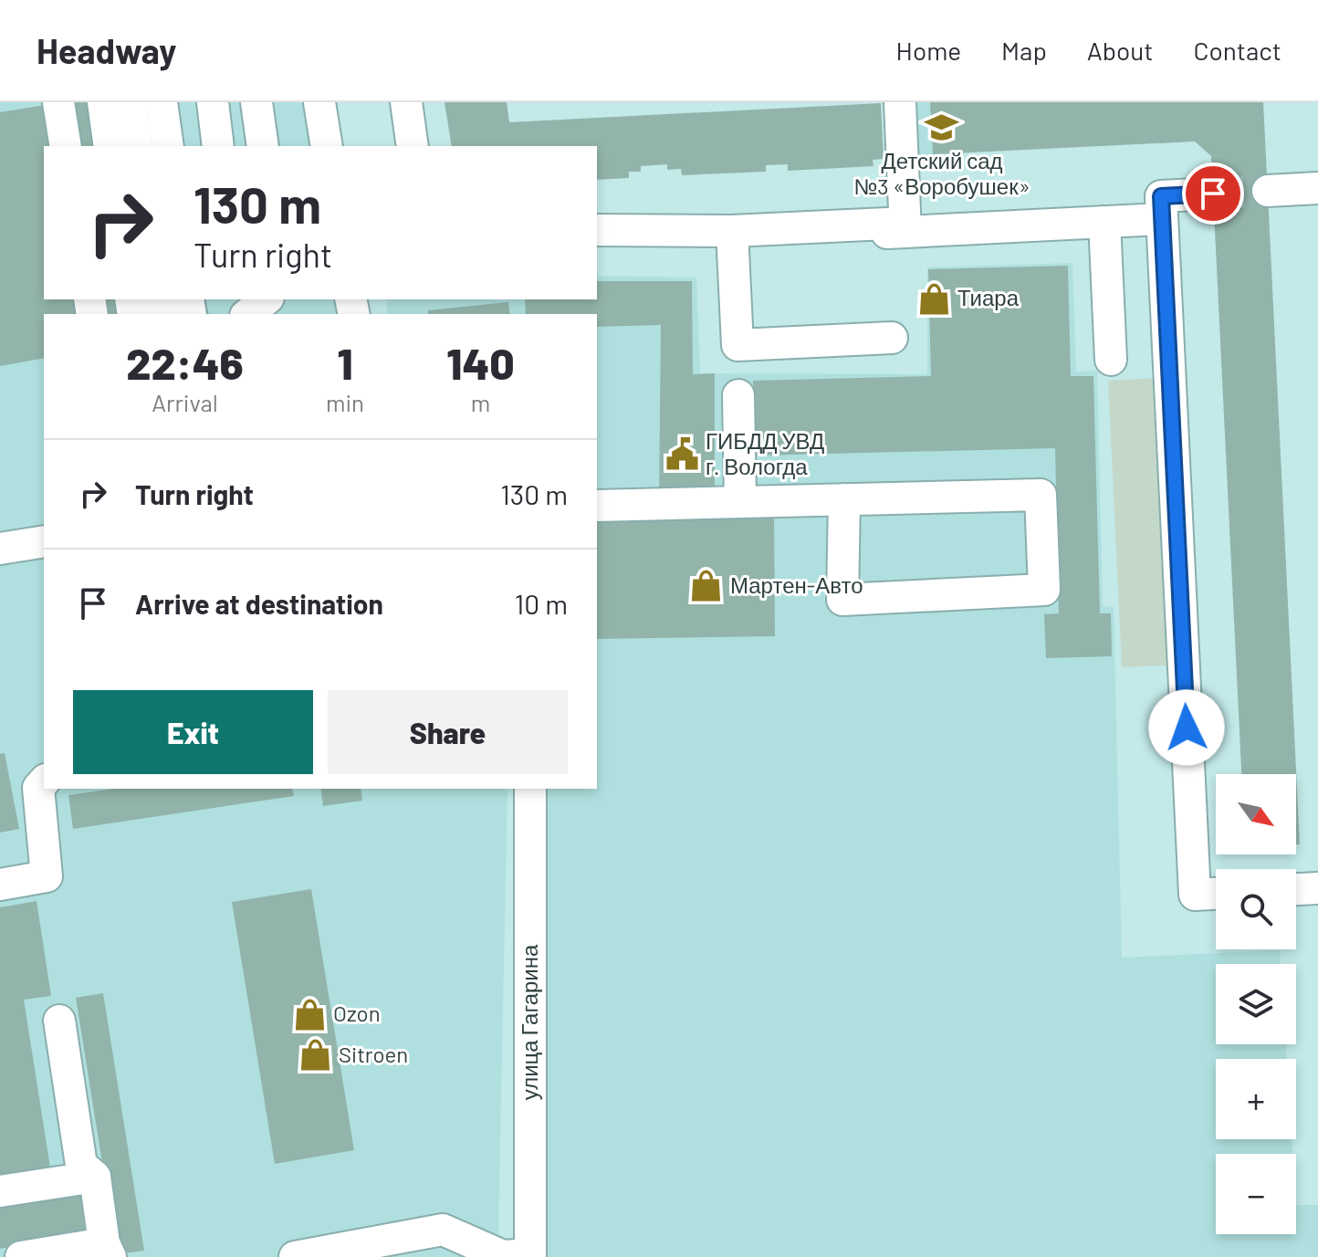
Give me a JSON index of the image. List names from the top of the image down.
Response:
{
  "streets": {
    "street": ["улица Гагарина"]
  },
  "places": {
    "school or university": ["Детский сад №3 «Воробушек»"],
    "shop": [
      "Тиара",
      "Мартен-Авто",
      "Ozon",
      "Sitroen"
    ],
    "public building": ["ГИБДД УВД г. Вологда"]
  },
  "north": "bottom right",
  "page": {
    "header": "Headway",
    "nav": [
      "Home",
      "Map",
      "About",
      "Contact"
    ],
    "turn": ["130 m", "Turn right"],
    "eta": [
      "22:46",
      "Arrival",
      "1",
      "min",
      "140",
      "m"
    ],
    "list": [
      {
        "name": "Turn right",
        "value": "130 m"
      },
      {
        "name": "Arrive at destination",
        "value": "10 m"
      }
    ],
    "buttons": ["Exit", "Share"],
    "map_buttons": ["+", "−"]
  }
}
